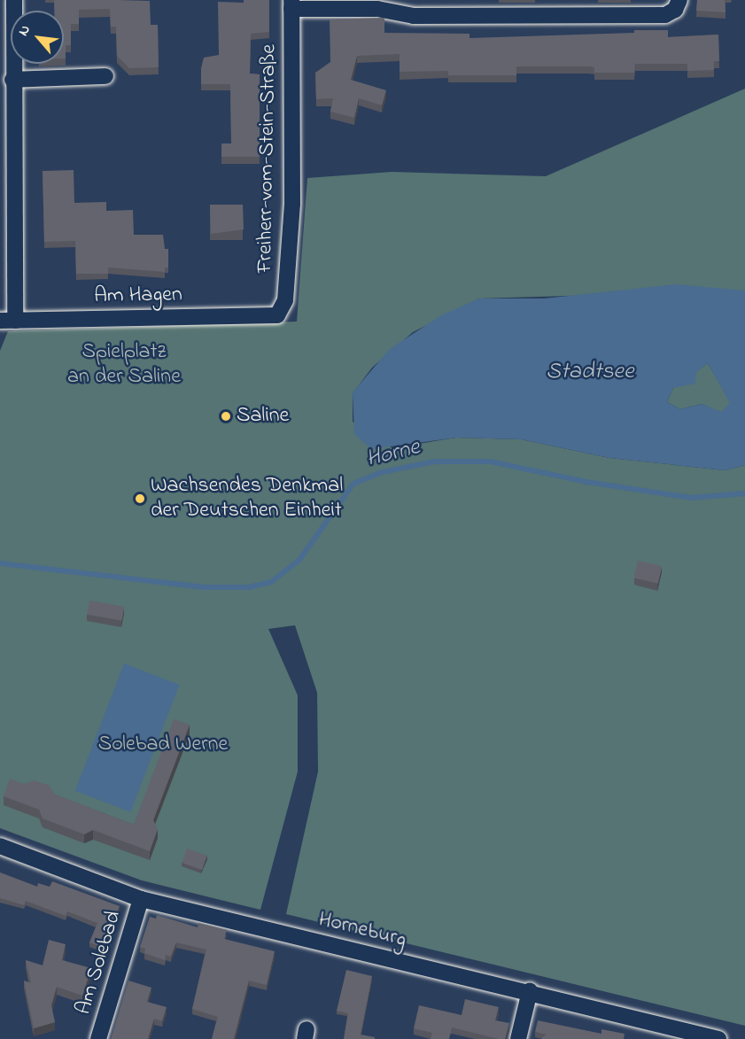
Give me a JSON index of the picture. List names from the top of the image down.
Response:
{
  "streets": {
    "street": [
      "Freiherr-vom-Stein-Straße",
      "Am Hagen",
      "Horneburg",
      "Am Solebad"
    ]
  },
  "crossings": [
    ["Freiherr-vom-Stein-Straße", "Am Hagen"],
    ["Horneburg", "Am Solebad"]
  ],
  "water": ["Stadtsee", "Horne"],
  "parks": ["Spielplatz an der Saline", "Solebad Werne"],
  "places": ["Saline", "Wachsendes Denkmal der Deutschen Einheit"],
  "north": "top left"
}
